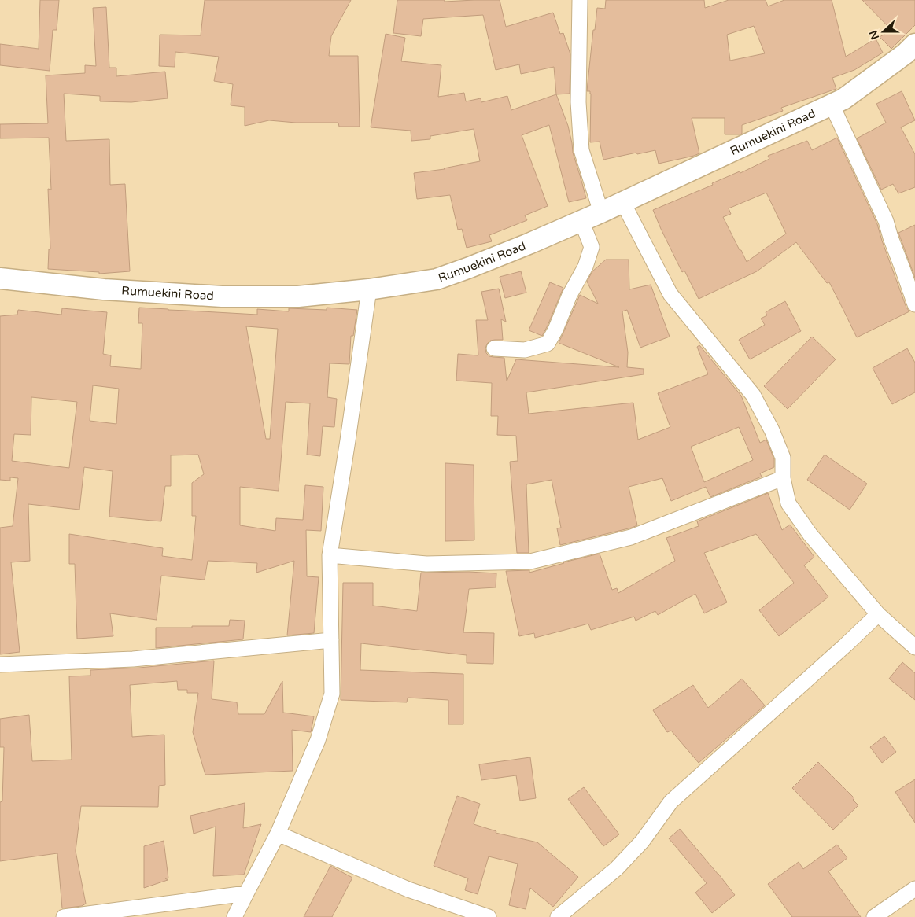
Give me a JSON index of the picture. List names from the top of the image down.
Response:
{
  "streets": {
    "street": ["Rumuekini Road"]
  },
  "north": "left"
}
